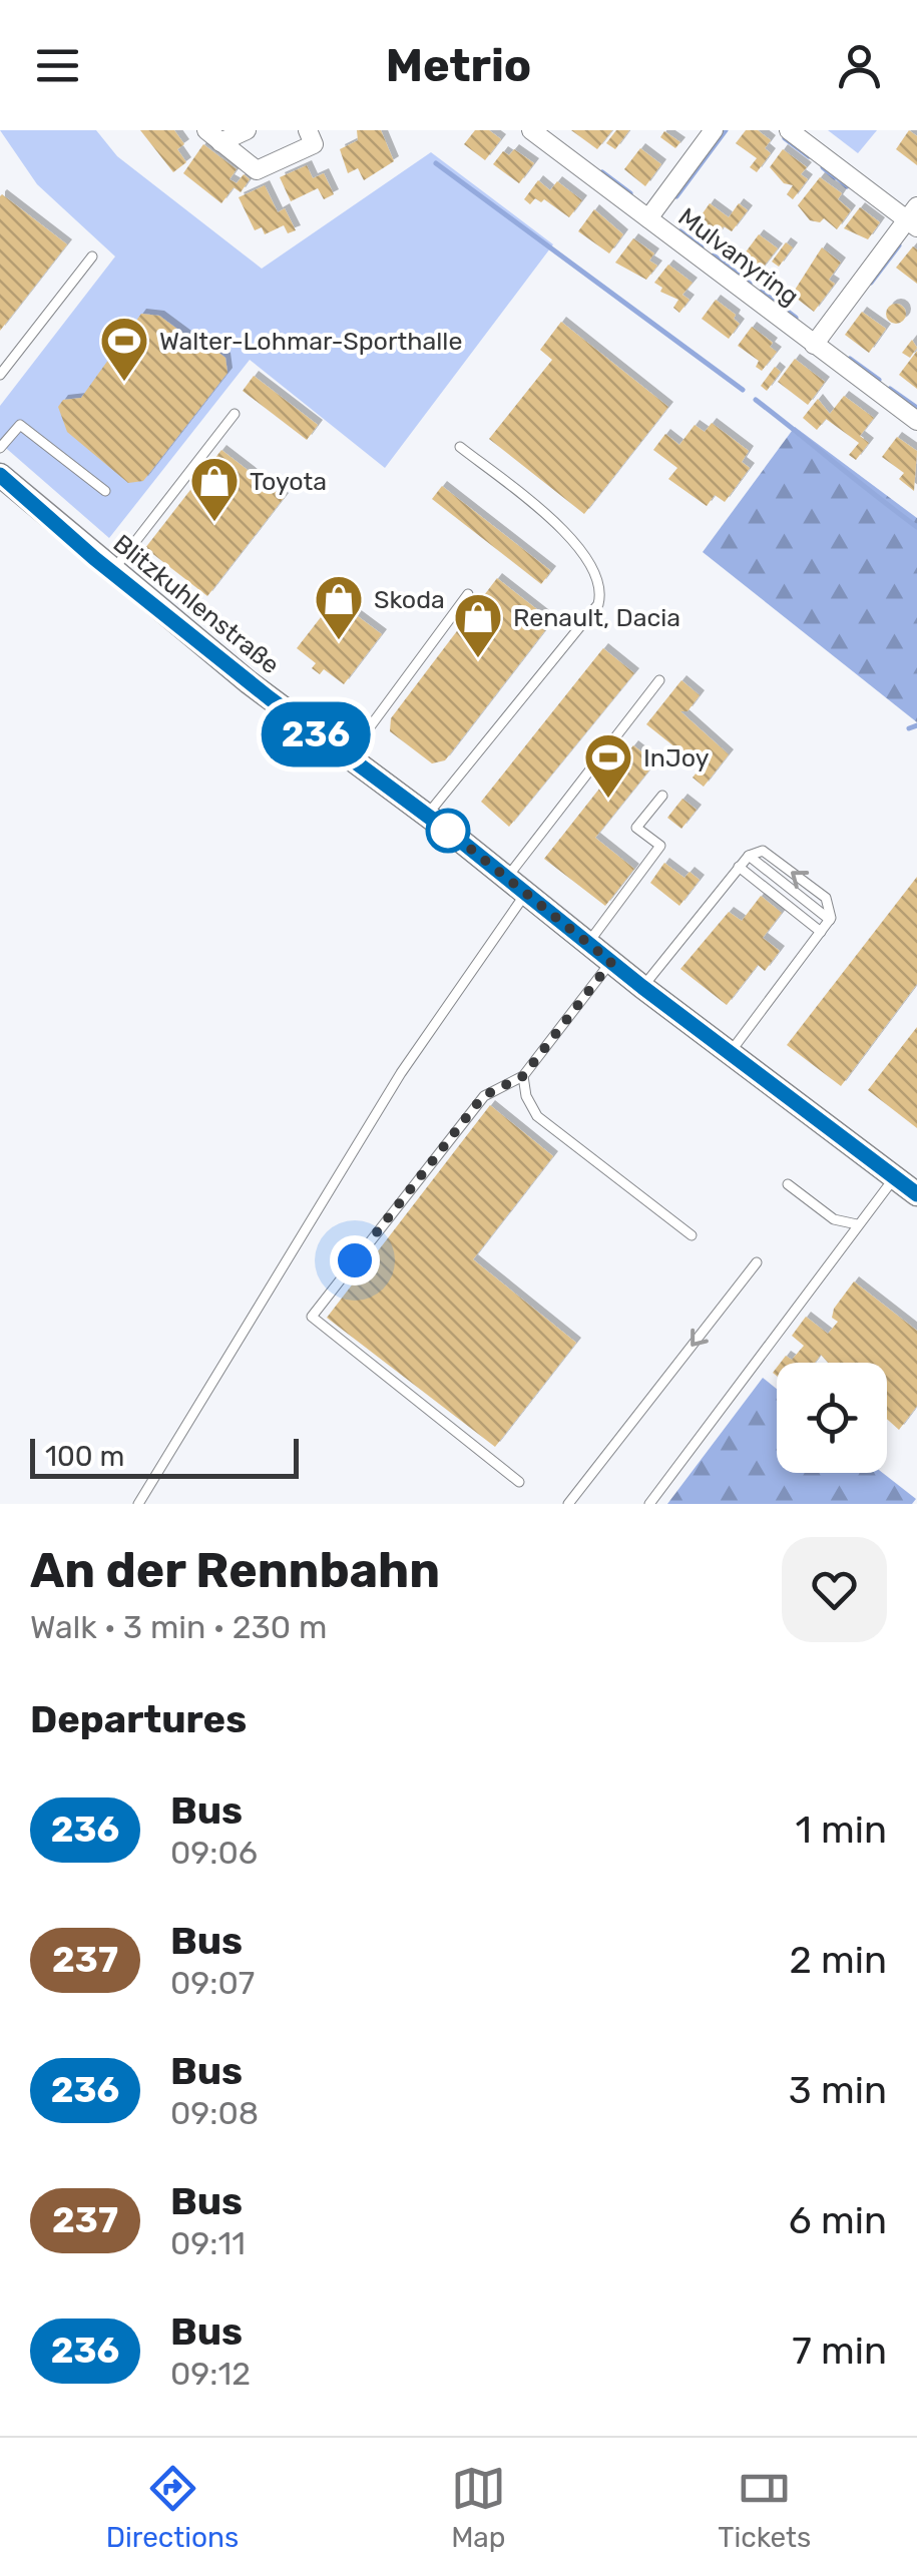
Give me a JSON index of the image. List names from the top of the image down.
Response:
{
  "streets": {
    "main road": ["Blitzkuhlenstraße"],
    "street": ["Mulvanyring"]
  },
  "places": {
    "sports": ["Walter-Lohmar-Sporthalle", "InJoy"],
    "shop": ["Toyota", "Skoda", "Renault, Dacia"]
  },
  "lines": ["bus line 236"],
  "scale_bar": "100 m",
  "page": {
    "header": "Metrio",
    "on_map": "236",
    "scale": "100 m",
    "heading": [
      ["An der Rennbahn", "Walk · 3 min · 230 m"],
      "Departures"
    ],
    "list": [
      {
        "mark": "236",
        "name": "Bus",
        "note": "09:06",
        "value": "1 min"
      },
      {
        "mark": "237",
        "name": "Bus",
        "note": "09:07",
        "value": "2 min"
      },
      {
        "mark": "236",
        "name": "Bus",
        "note": "09:08",
        "value": "3 min"
      },
      {
        "mark": "237",
        "name": "Bus",
        "note": "09:11",
        "value": "6 min"
      },
      {
        "mark": "236",
        "name": "Bus",
        "note": "09:12",
        "value": "7 min"
      }
    ],
    "tabs": ["Directions", "Map", "Tickets"]
  }
}
